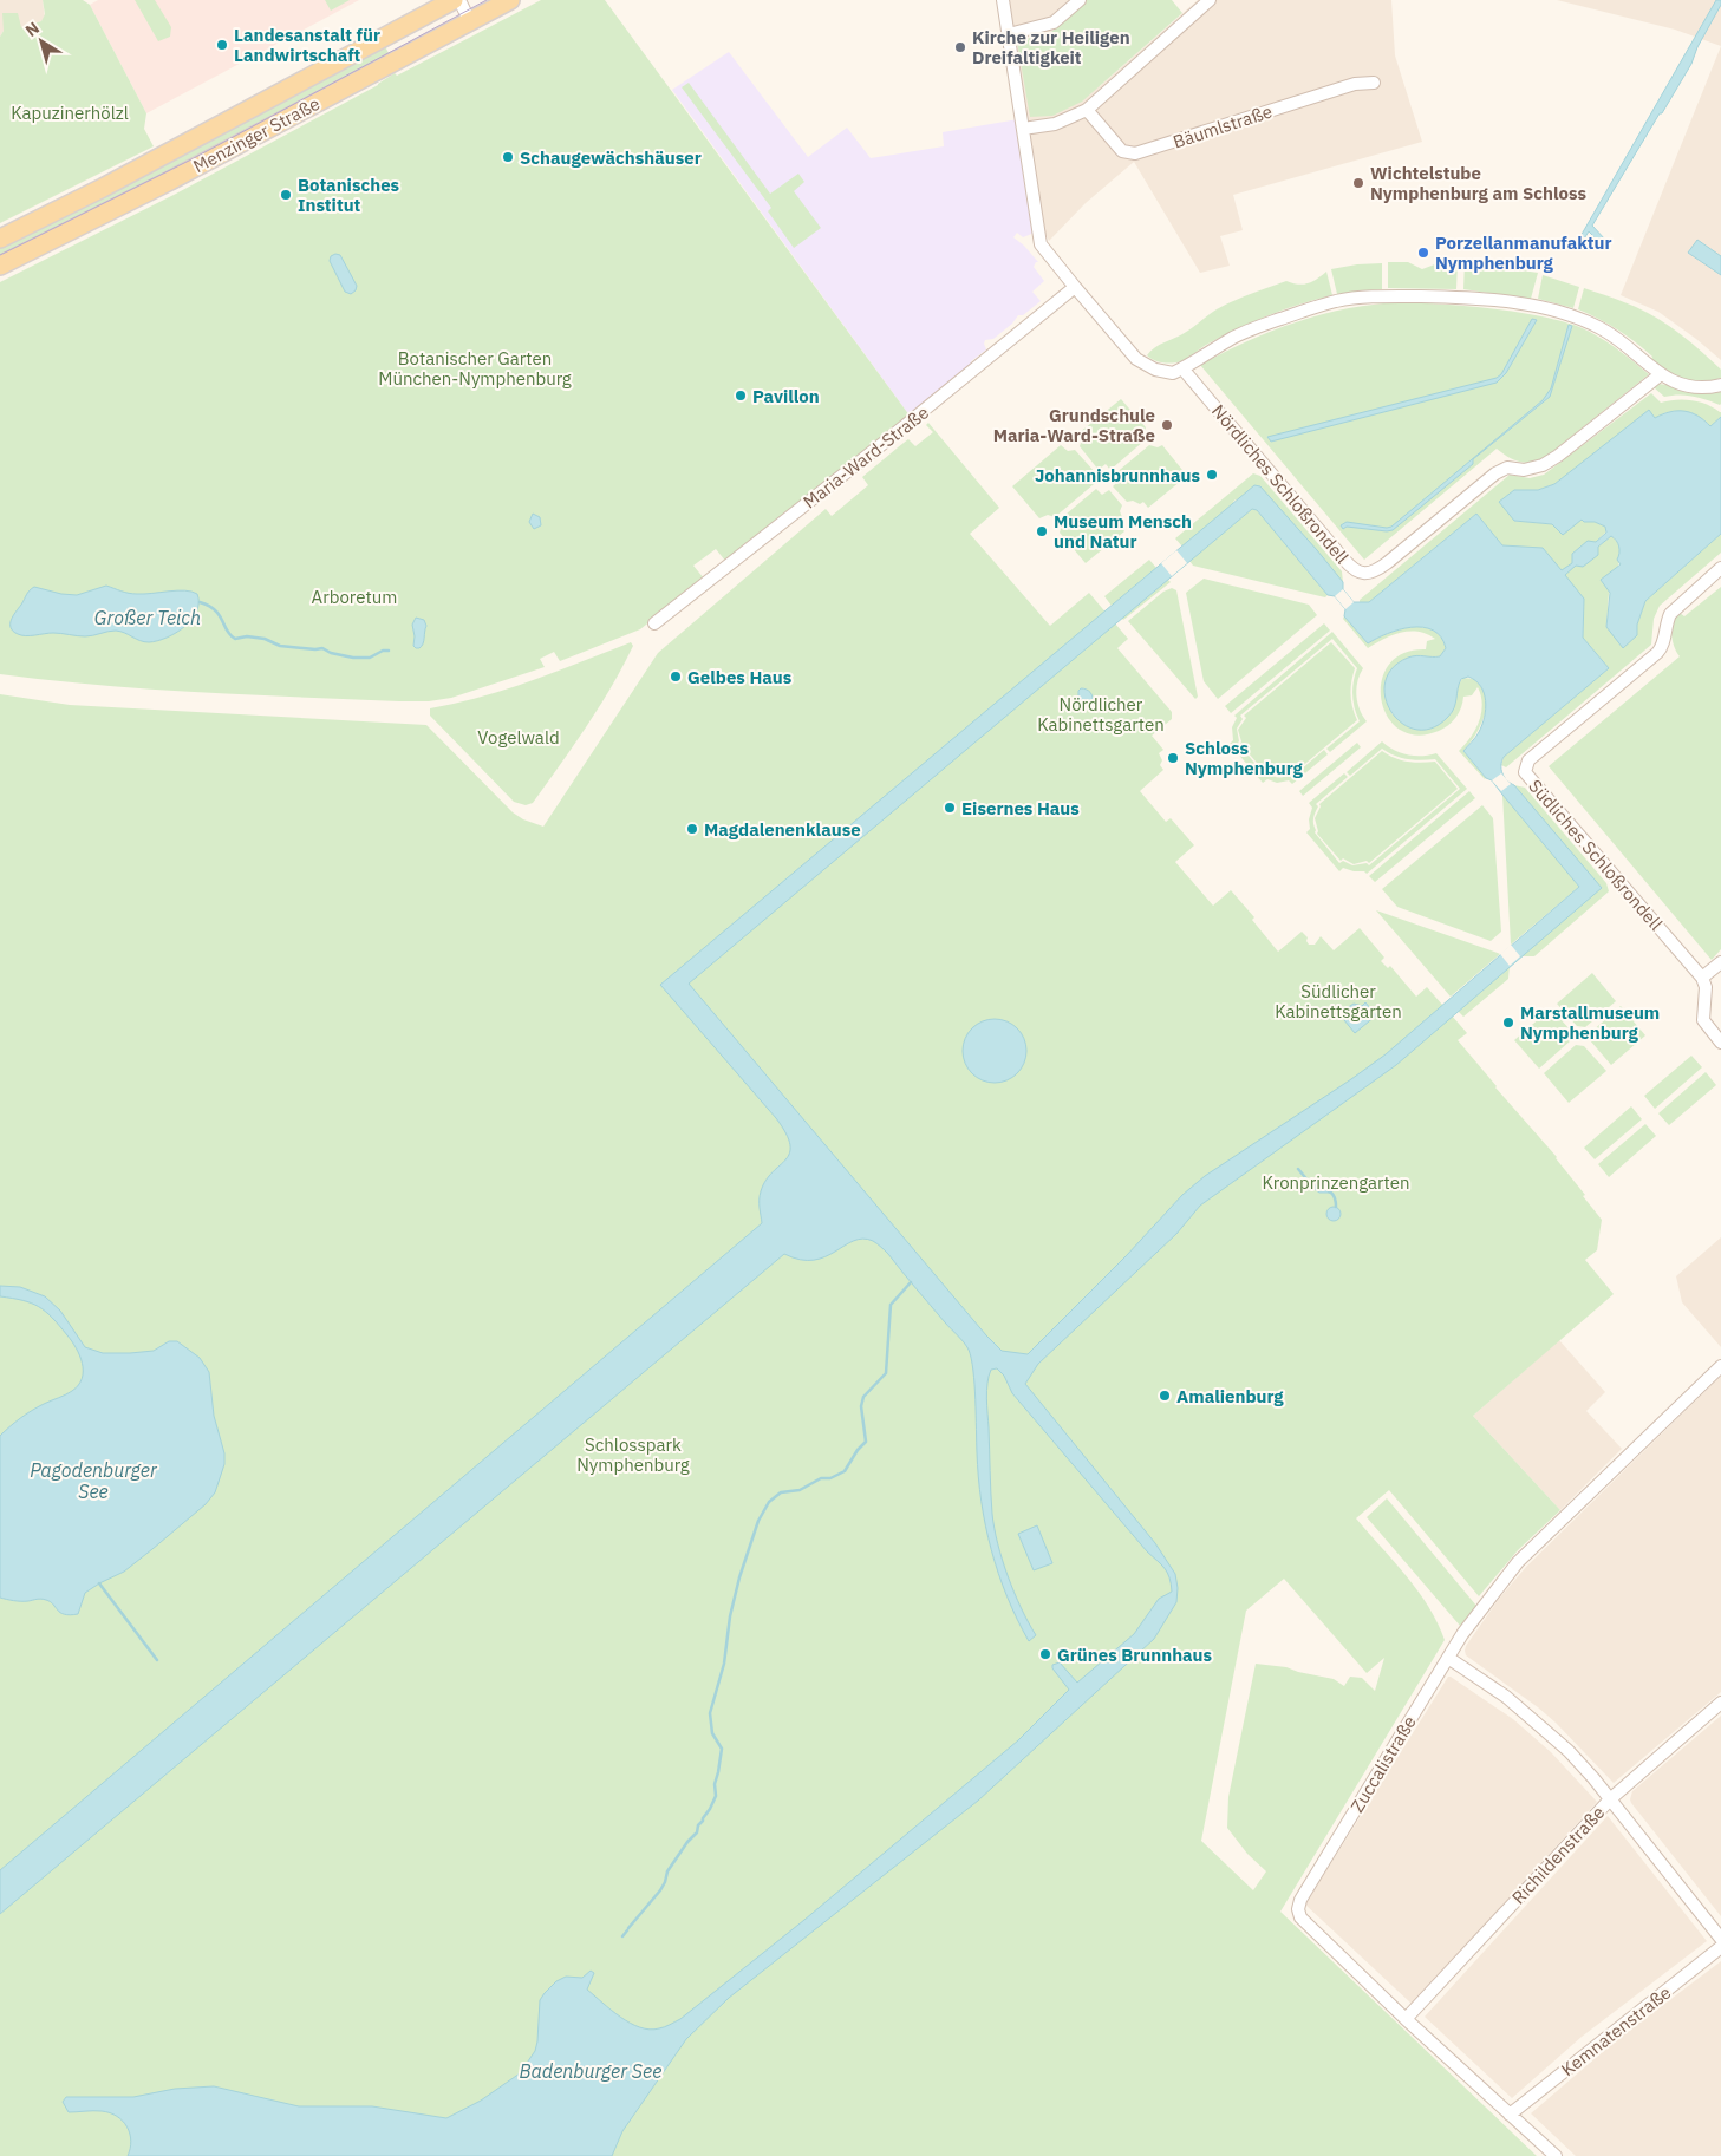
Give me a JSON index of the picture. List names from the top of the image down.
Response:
{
  "streets": {
    "main road": ["Menzinger Straße"],
    "street": [
      "Bäumlstraße",
      "Maria-Ward-Straße",
      "Nördliches Schloßrondell",
      "Südliches Schloßrondell",
      "Zuccalistraße",
      "Richildenstraße",
      "Kemnatenstraße"
    ]
  },
  "crossings": [
    ["Zuccalistraße", "Richildenstraße"],
    ["Zuccalistraße", "Kemnatenstraße"]
  ],
  "water": ["Großer Teich", "Pagodenburger See", "Badenburger See"],
  "parks": [
    "Kapuzinerhölzl",
    "Botanischer Garten München-Nymphenburg",
    "Arboretum",
    "Nördlicher Kabinettsgarten",
    "Vogelwald",
    "Südlicher Kabinettsgarten",
    "Kronprinzengarten",
    "Schlosspark Nymphenburg"
  ],
  "places": [
    "Landesanstalt für Landwirtschaft",
    "Kirche zur Heiligen Dreifaltigkeit",
    "Schaugewächshäuser",
    "Wichtelstube Nymphenburg am Schloss",
    "Botanisches Institut",
    "Porzellanmanufaktur Nymphenburg",
    "Pavillon",
    "Grundschule Maria-Ward-Straße",
    "Johannisbrunnhaus",
    "Museum Mensch und Natur",
    "Gelbes Haus",
    "Schloss Nymphenburg",
    "Eisernes Haus",
    "Magdalenenklause",
    "Marstallmuseum Nymphenburg",
    "Amalienburg",
    "Grünes Brunnhaus"
  ],
  "north": "top left"
}
